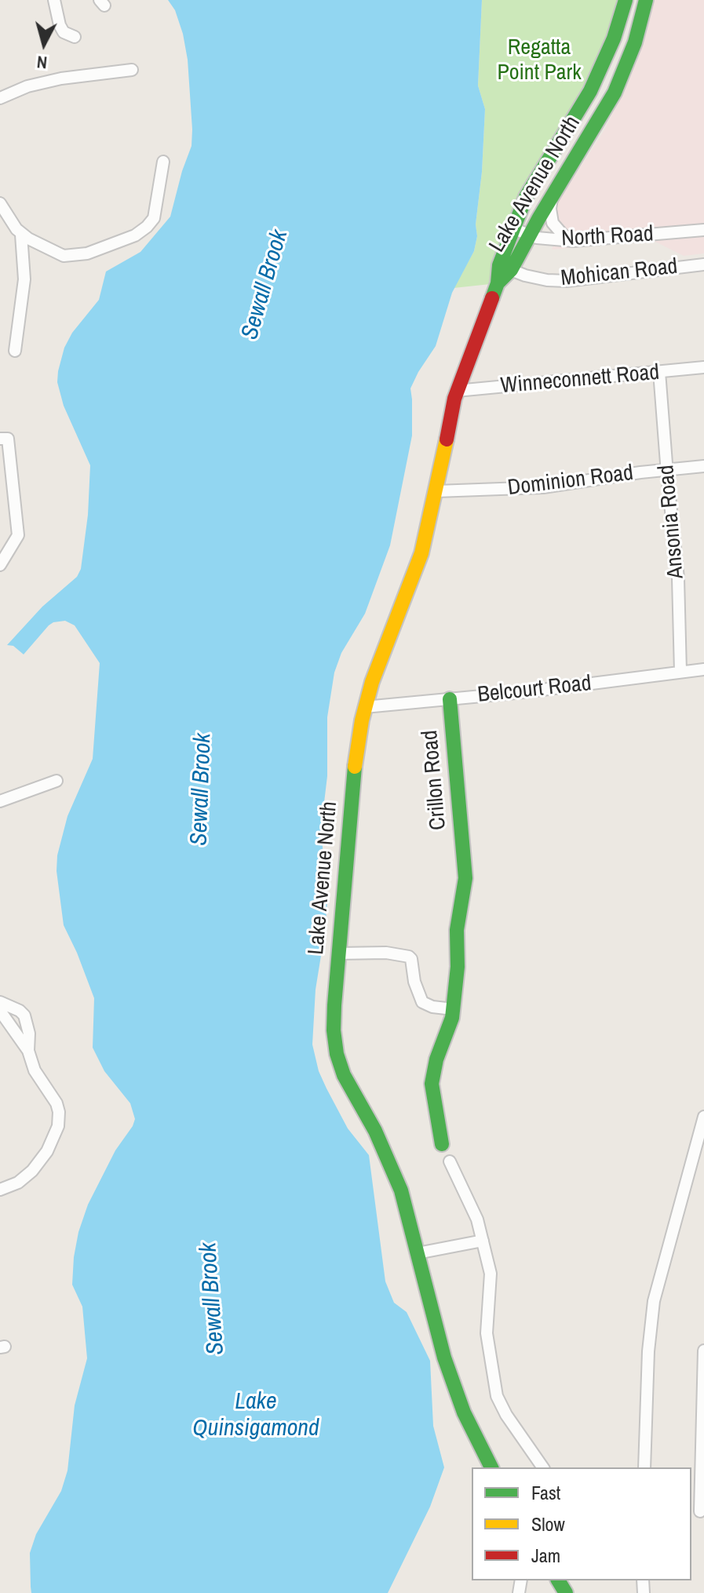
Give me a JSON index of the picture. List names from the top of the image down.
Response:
{
  "streets": {
    "main road": ["Lake Avenue North", "Crillon Road"],
    "street": [
      "North Road",
      "Mohican Road",
      "Winneconnett Road",
      "Dominion Road",
      "Ansonia Road",
      "Belcourt Road"
    ]
  },
  "crossings": [
    ["Lake Avenue North", "North Road"],
    ["Lake Avenue North", "Mohican Road"],
    ["Lake Avenue North", "Winneconnett Road"],
    ["Lake Avenue North", "Dominion Road"],
    ["Lake Avenue North", "Belcourt Road"],
    ["Winneconnett Road", "Ansonia Road"],
    ["Dominion Road", "Ansonia Road"],
    ["Ansonia Road", "Belcourt Road"],
    ["Belcourt Road", "Crillon Road"]
  ],
  "water": ["Sewall Brook", "Lake Quinsigamond"],
  "parks": ["Regatta Point Park"],
  "legend": ["Fast", "Slow", "Jam"],
  "north": "bottom"
}
